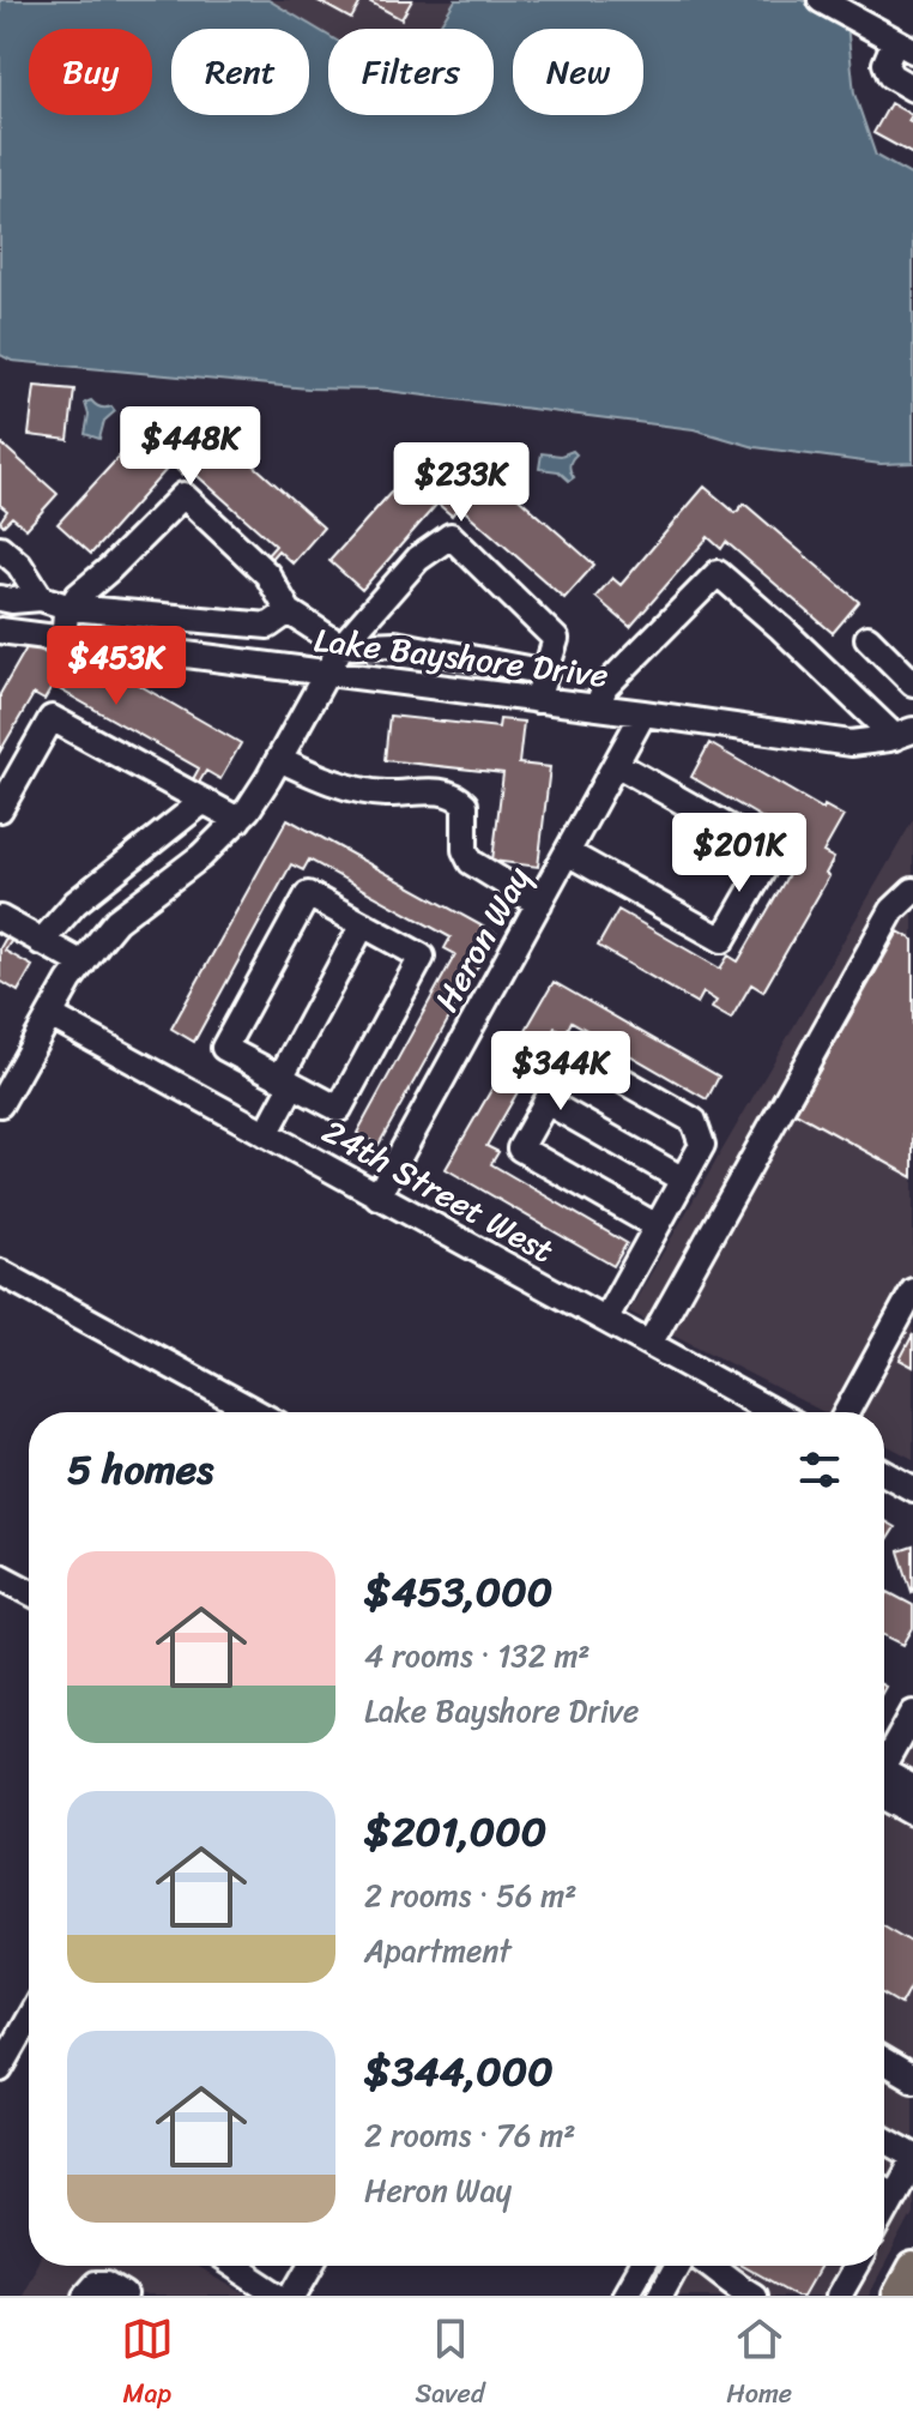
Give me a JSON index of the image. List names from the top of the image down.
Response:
{
  "streets": {
    "street": ["Lake Bayshore Drive", "Heron Way", "24th Street West"]
  },
  "crossings": [
    ["Lake Bayshore Drive", "Heron Way"],
    ["Heron Way", "24th Street West"]
  ],
  "page": {
    "chip": [
      "Buy",
      "Rent",
      "Filters",
      "New"
    ],
    "price": [
      "$448K",
      "$233K",
      "$453K",
      "$201K",
      "$344K"
    ],
    "heading": "5 homes",
    "list": [
      {
        "name": "$453,000",
        "note": "4 rooms · 132 m² · Lake Bayshore Drive"
      },
      {
        "name": "$201,000",
        "note": "2 rooms · 56 m² · Apartment"
      },
      {
        "name": "$344,000",
        "note": "2 rooms · 76 m² · Heron Way"
      }
    ],
    "tabs": ["Map", "Saved", "Home"]
  }
}
